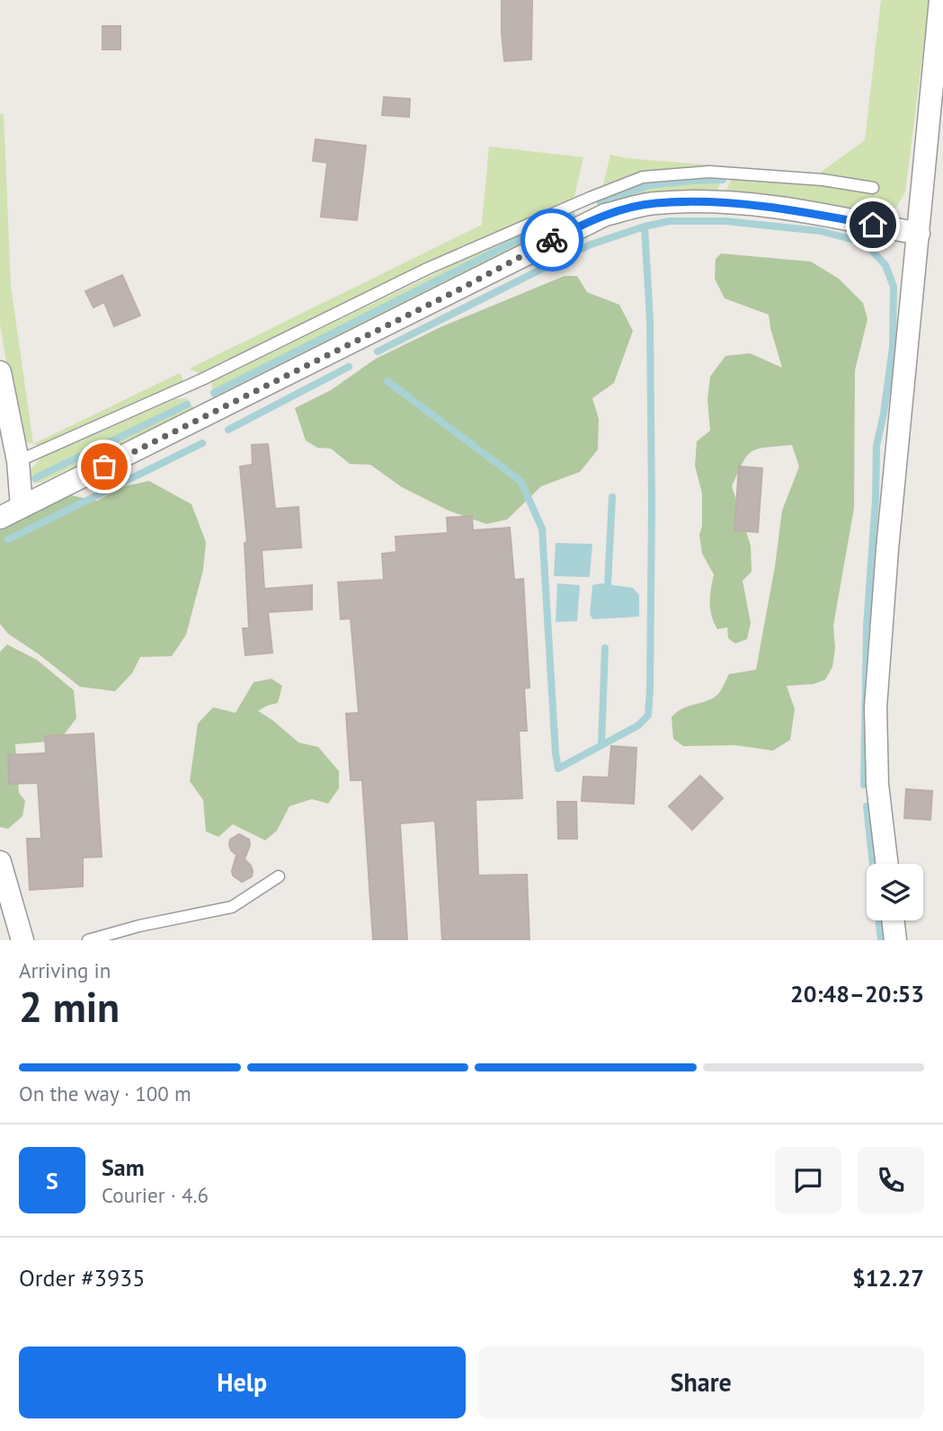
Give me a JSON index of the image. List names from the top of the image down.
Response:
{
  "page": {
    "heading": ["2 min", "Arriving in", "20:48–20:53"],
    "panel": [
      "Sam",
      "Courier · 4.6",
      "Order #3935",
      "$12.27"
    ],
    "bar": "On the way · 100 m",
    "round": "S",
    "buttons": ["Help", "Share"]
  }
}
